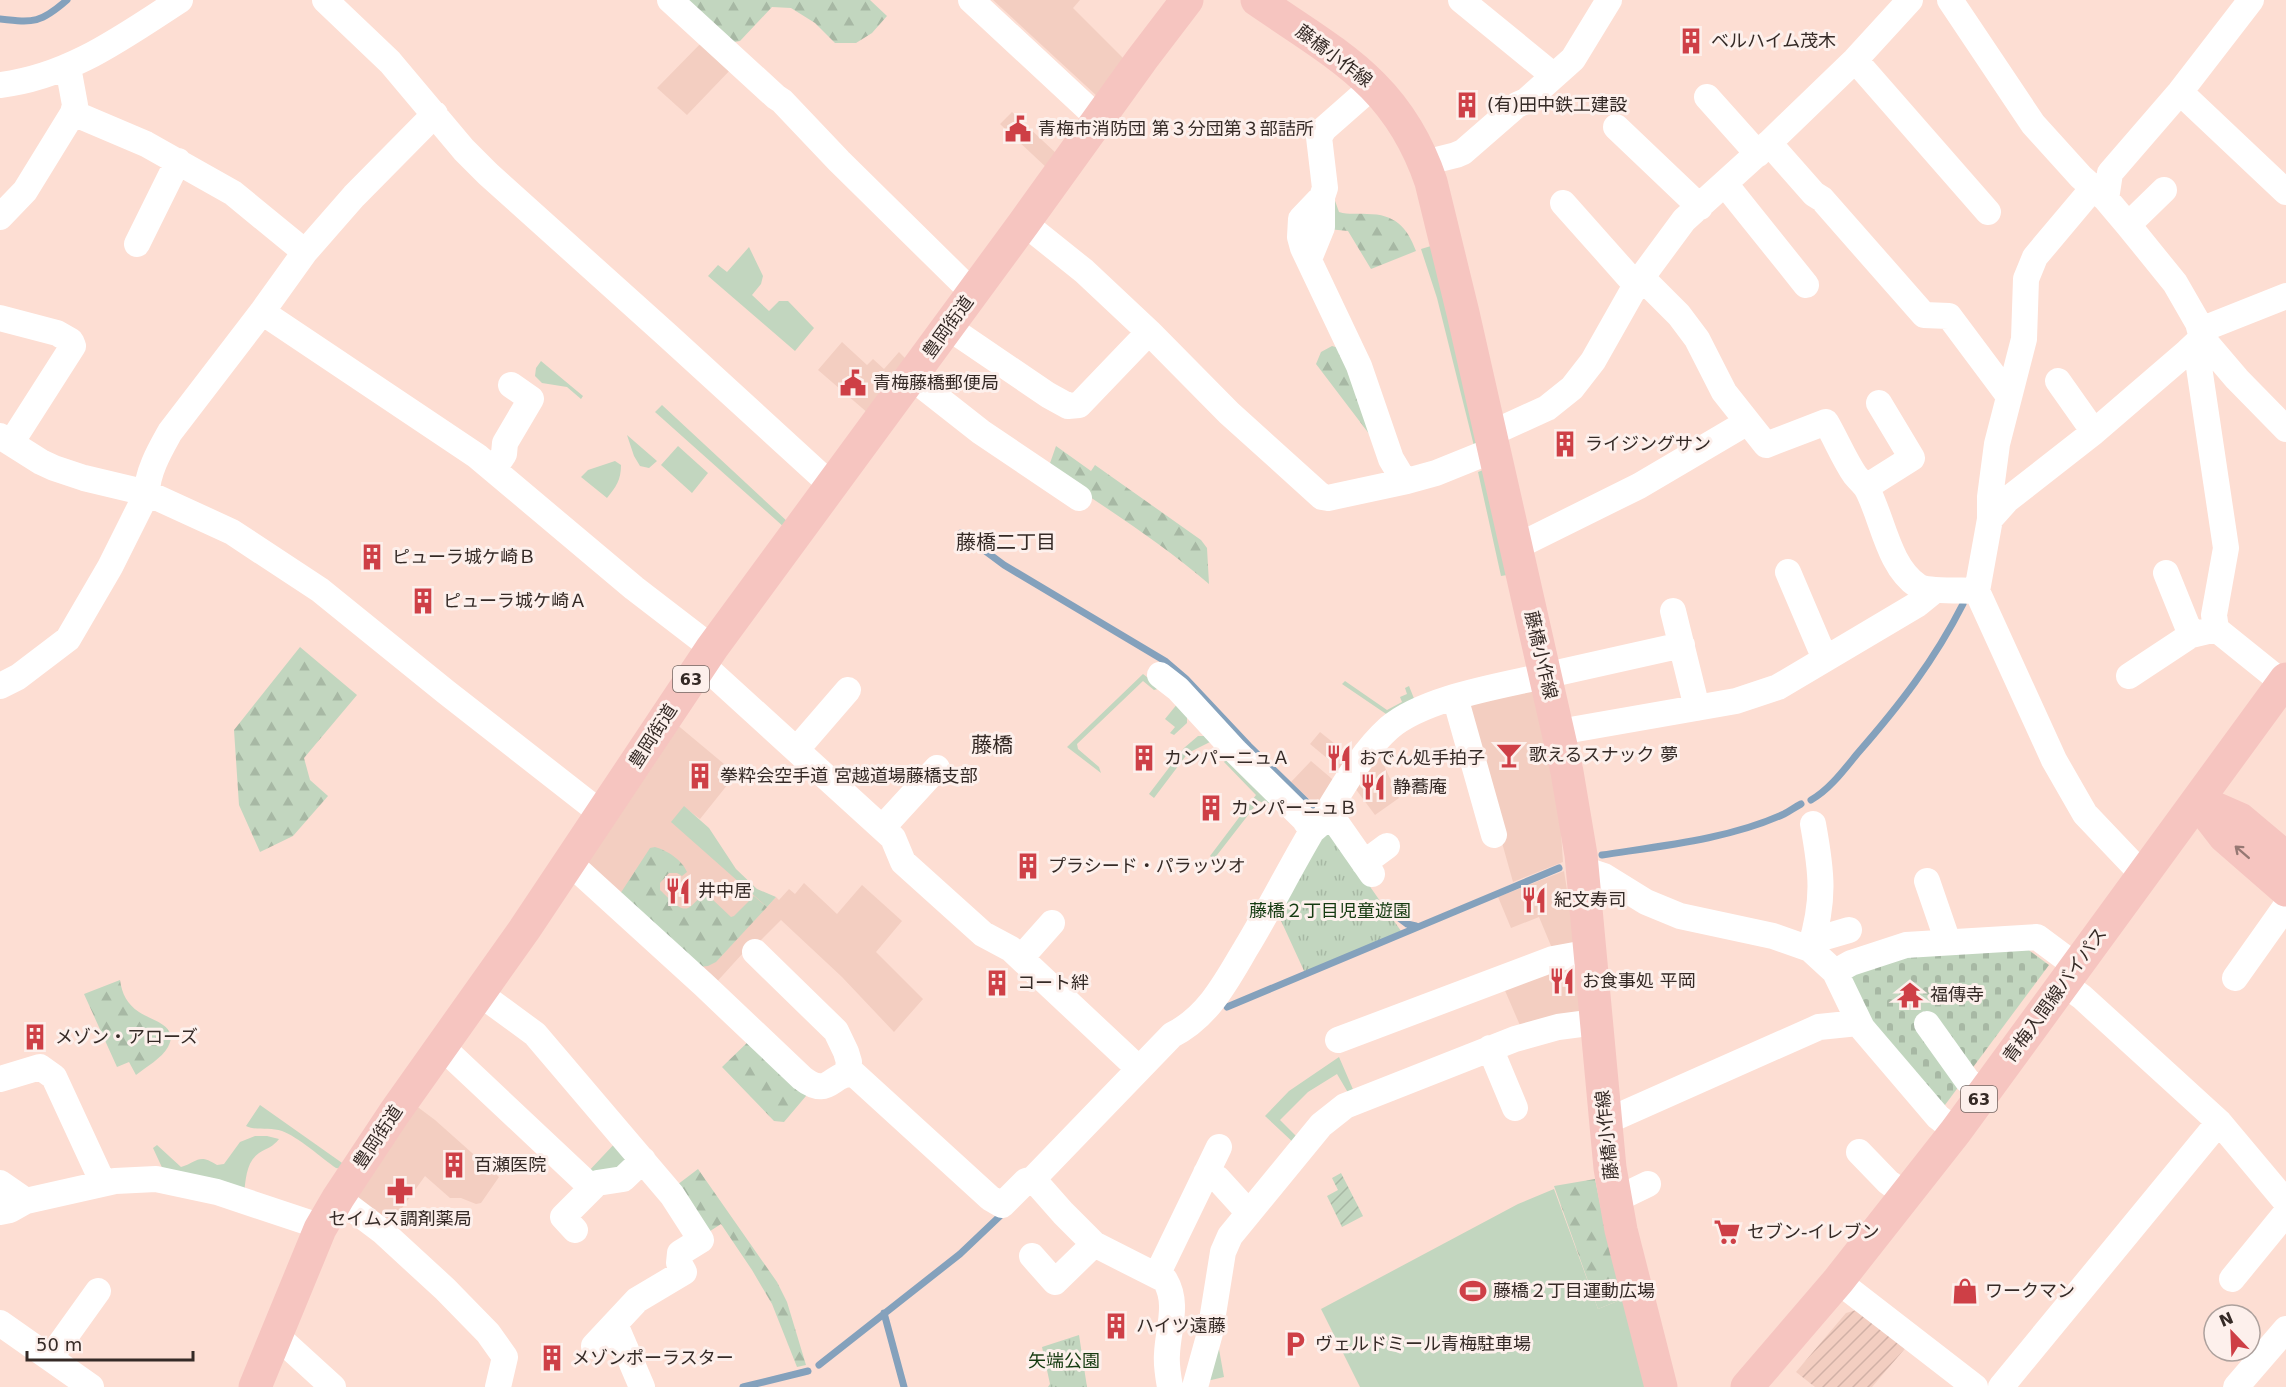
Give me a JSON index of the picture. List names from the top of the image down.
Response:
{
  "streets": {
    "main road": [
      "藤橋小作線",
      "豊岡街道",
      "63",
      "青梅入間線バイパス"
    ]
  },
  "districts": ["藤橋二丁目", "藤橋"],
  "parks": ["藤橋２丁目児童遊園", "矢端公園"],
  "places": {
    "building": [
      "ベルハイム茂木",
      "(有)田中鉄工建設",
      "ライジングサン",
      "ピューラ城ケ崎Ｂ",
      "ピューラ城ケ崎Ａ",
      "カンパーニュＡ",
      "拳粋会空手道 宮越道場藤橋支部",
      "カンパーニュＢ",
      "プラシード・パラッツオ",
      "コート絆",
      "メゾン・アローズ",
      "百瀬医院",
      "ハイツ遠藤",
      "メゾンポーラスター"
    ],
    "public building": ["青梅市消防団 第３分団第３部詰所", "青梅藤橋郵便局"],
    "bar": ["歌えるスナック 夢"],
    "restaurant": [
      "おでん処手拍子",
      "静蕎庵",
      "井中居",
      "紀文寿司",
      "お食事処 平岡"
    ],
    "temple": ["福傳寺"],
    "pharmacy": ["セイムス調剤薬局"],
    "supermarket": ["セブン-イレブン"],
    "sports": ["藤橋２丁目運動広場"],
    "shop": ["ワークマン"],
    "parking": ["ヴェルドミール青梅駐車場"]
  },
  "scale_bar": "50 m",
  "north": "top left"
}
